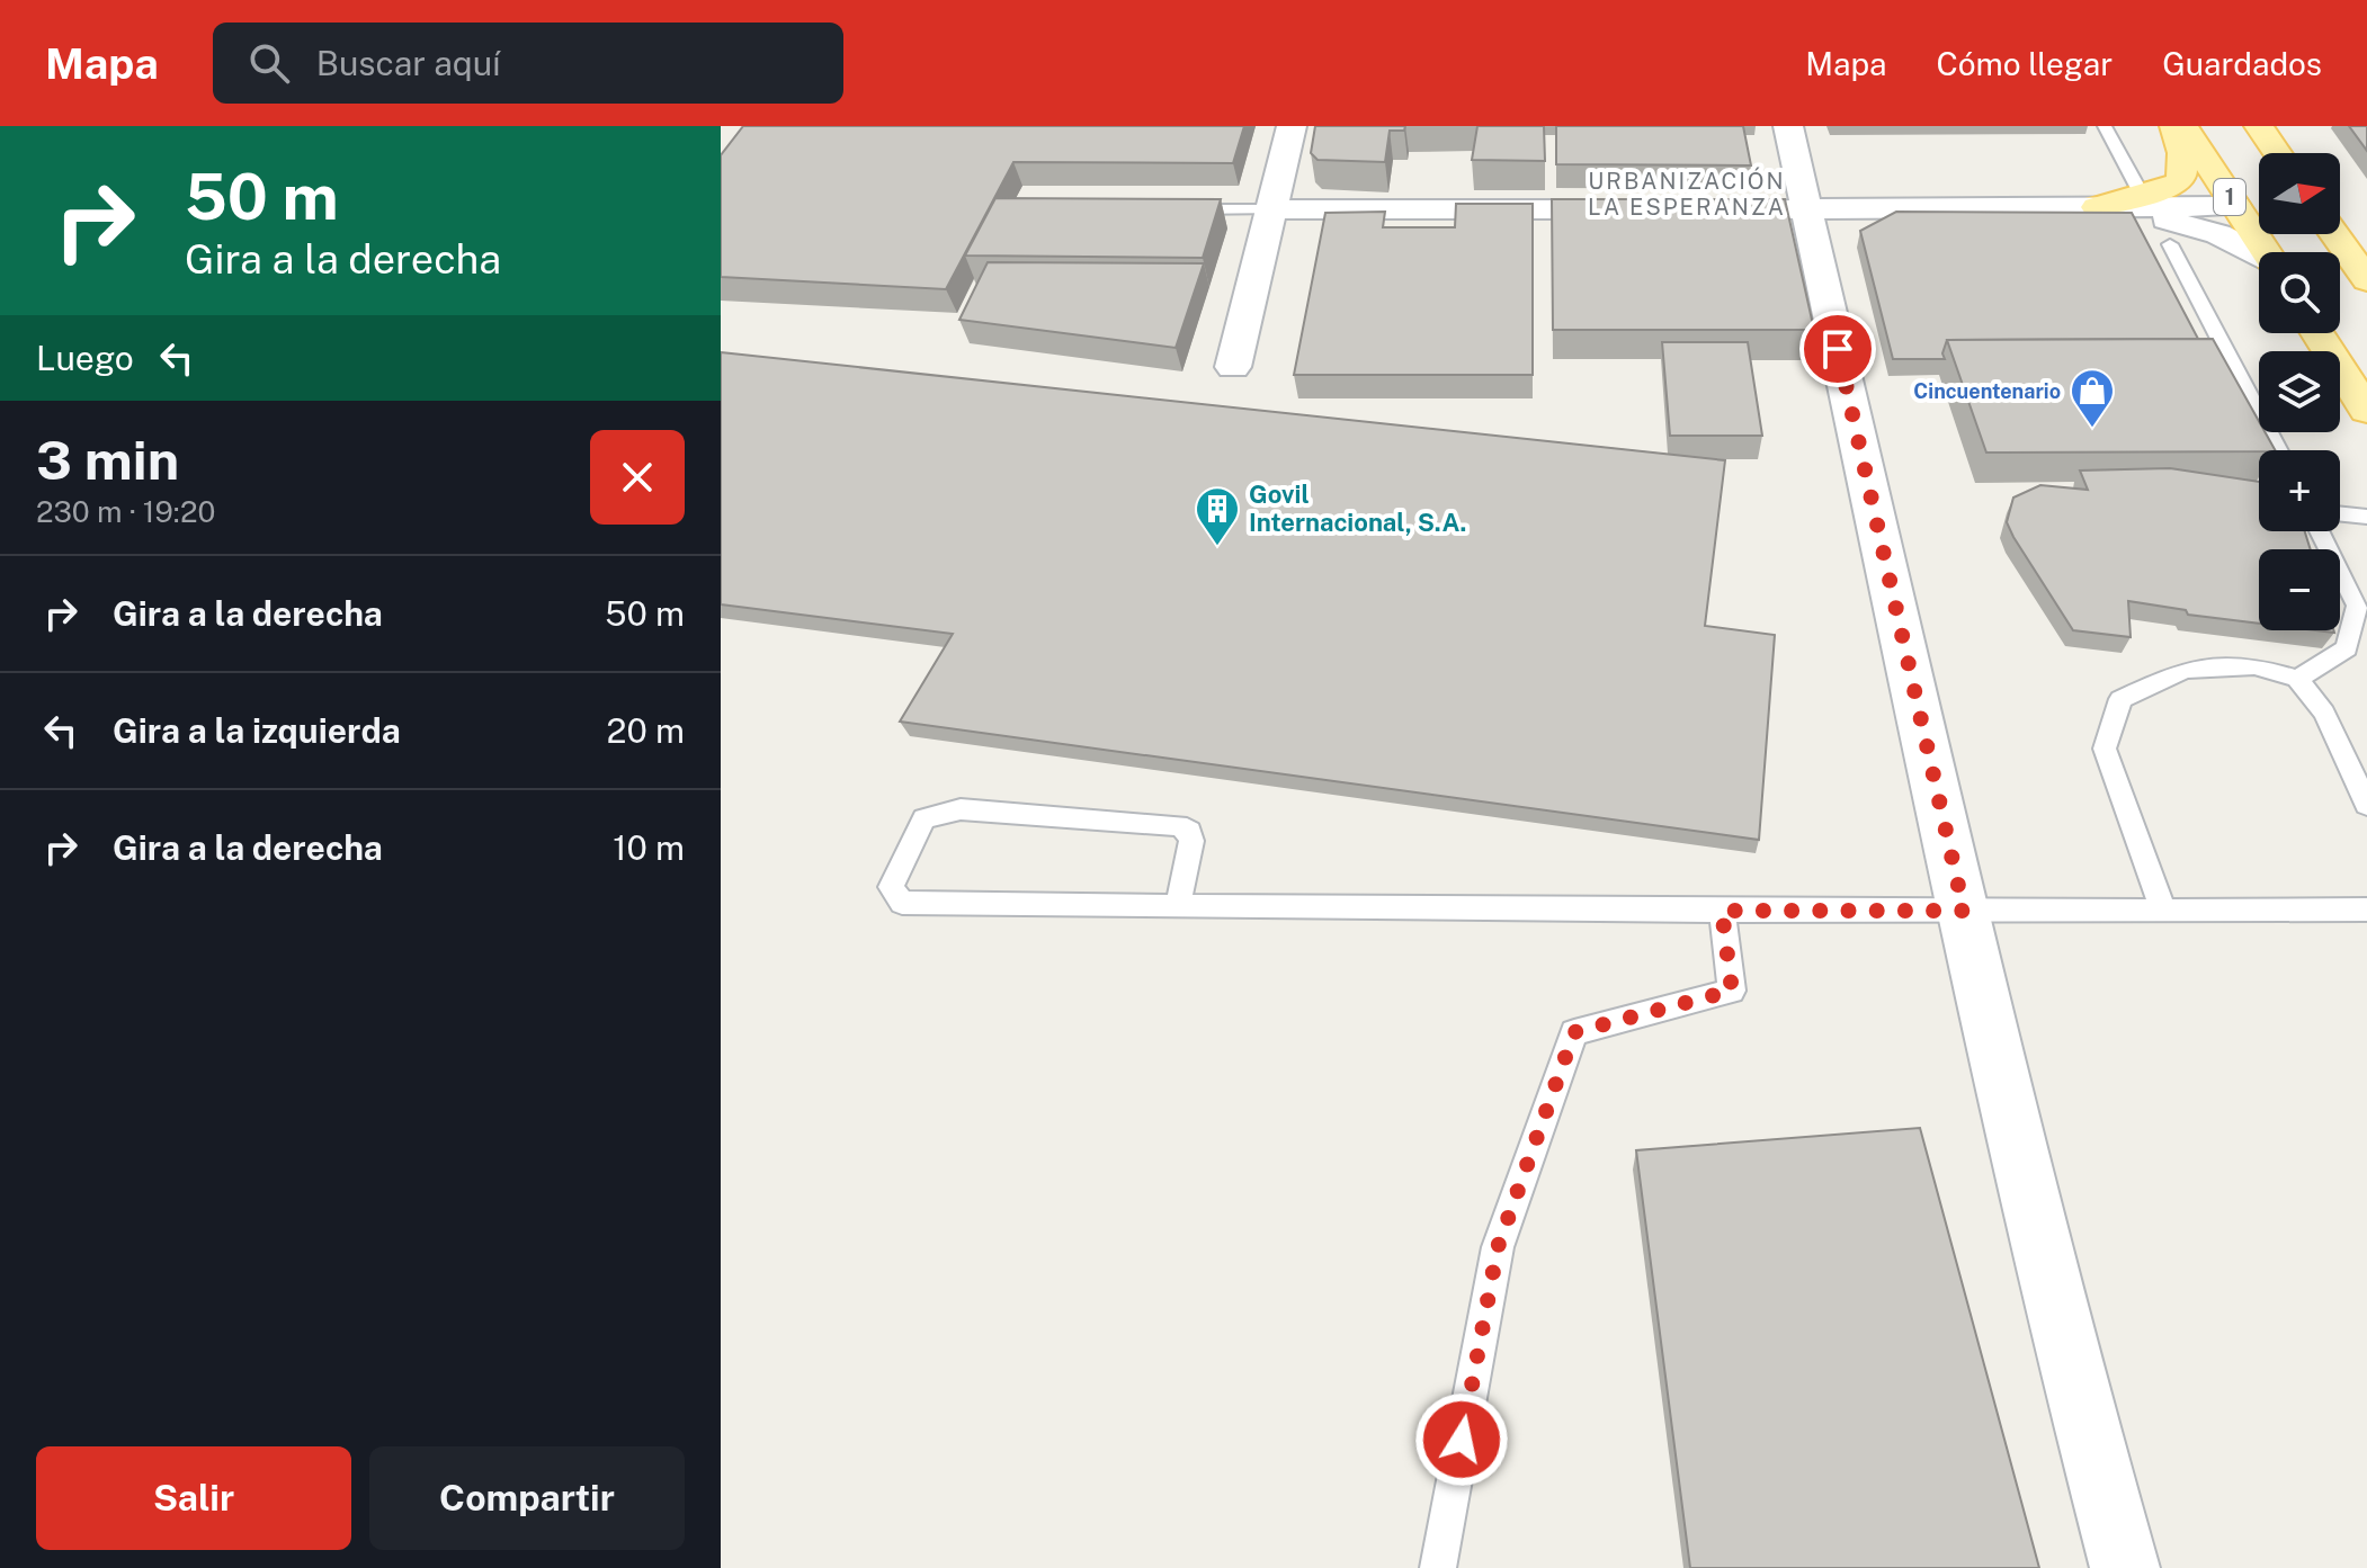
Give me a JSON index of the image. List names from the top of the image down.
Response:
{
  "streets": {
    "main road": ["1"]
  },
  "districts": ["URBANIZACIÓN LA ESPERANZA"],
  "places": {
    "shop": ["Cincuentenario"],
    "building": ["Govil Internacional, S.A."]
  },
  "north": "right",
  "page": {
    "header": "Mapa",
    "search": "Buscar aquí",
    "nav": ["Mapa", "Cómo llegar", "Guardados"],
    "turn": ["50 m", "Gira a la derecha"],
    "map_buttons": ["+", "−"],
    "then": "Luego",
    "heading": ["3 min", "230 m · 19:20"],
    "list": [
      {
        "name": "Gira a la derecha",
        "value": "50 m"
      },
      {
        "name": "Gira a la izquierda",
        "value": "20 m"
      },
      {
        "name": "Gira a la derecha",
        "value": "10 m"
      }
    ],
    "buttons": ["Salir", "Compartir"]
  }
}
